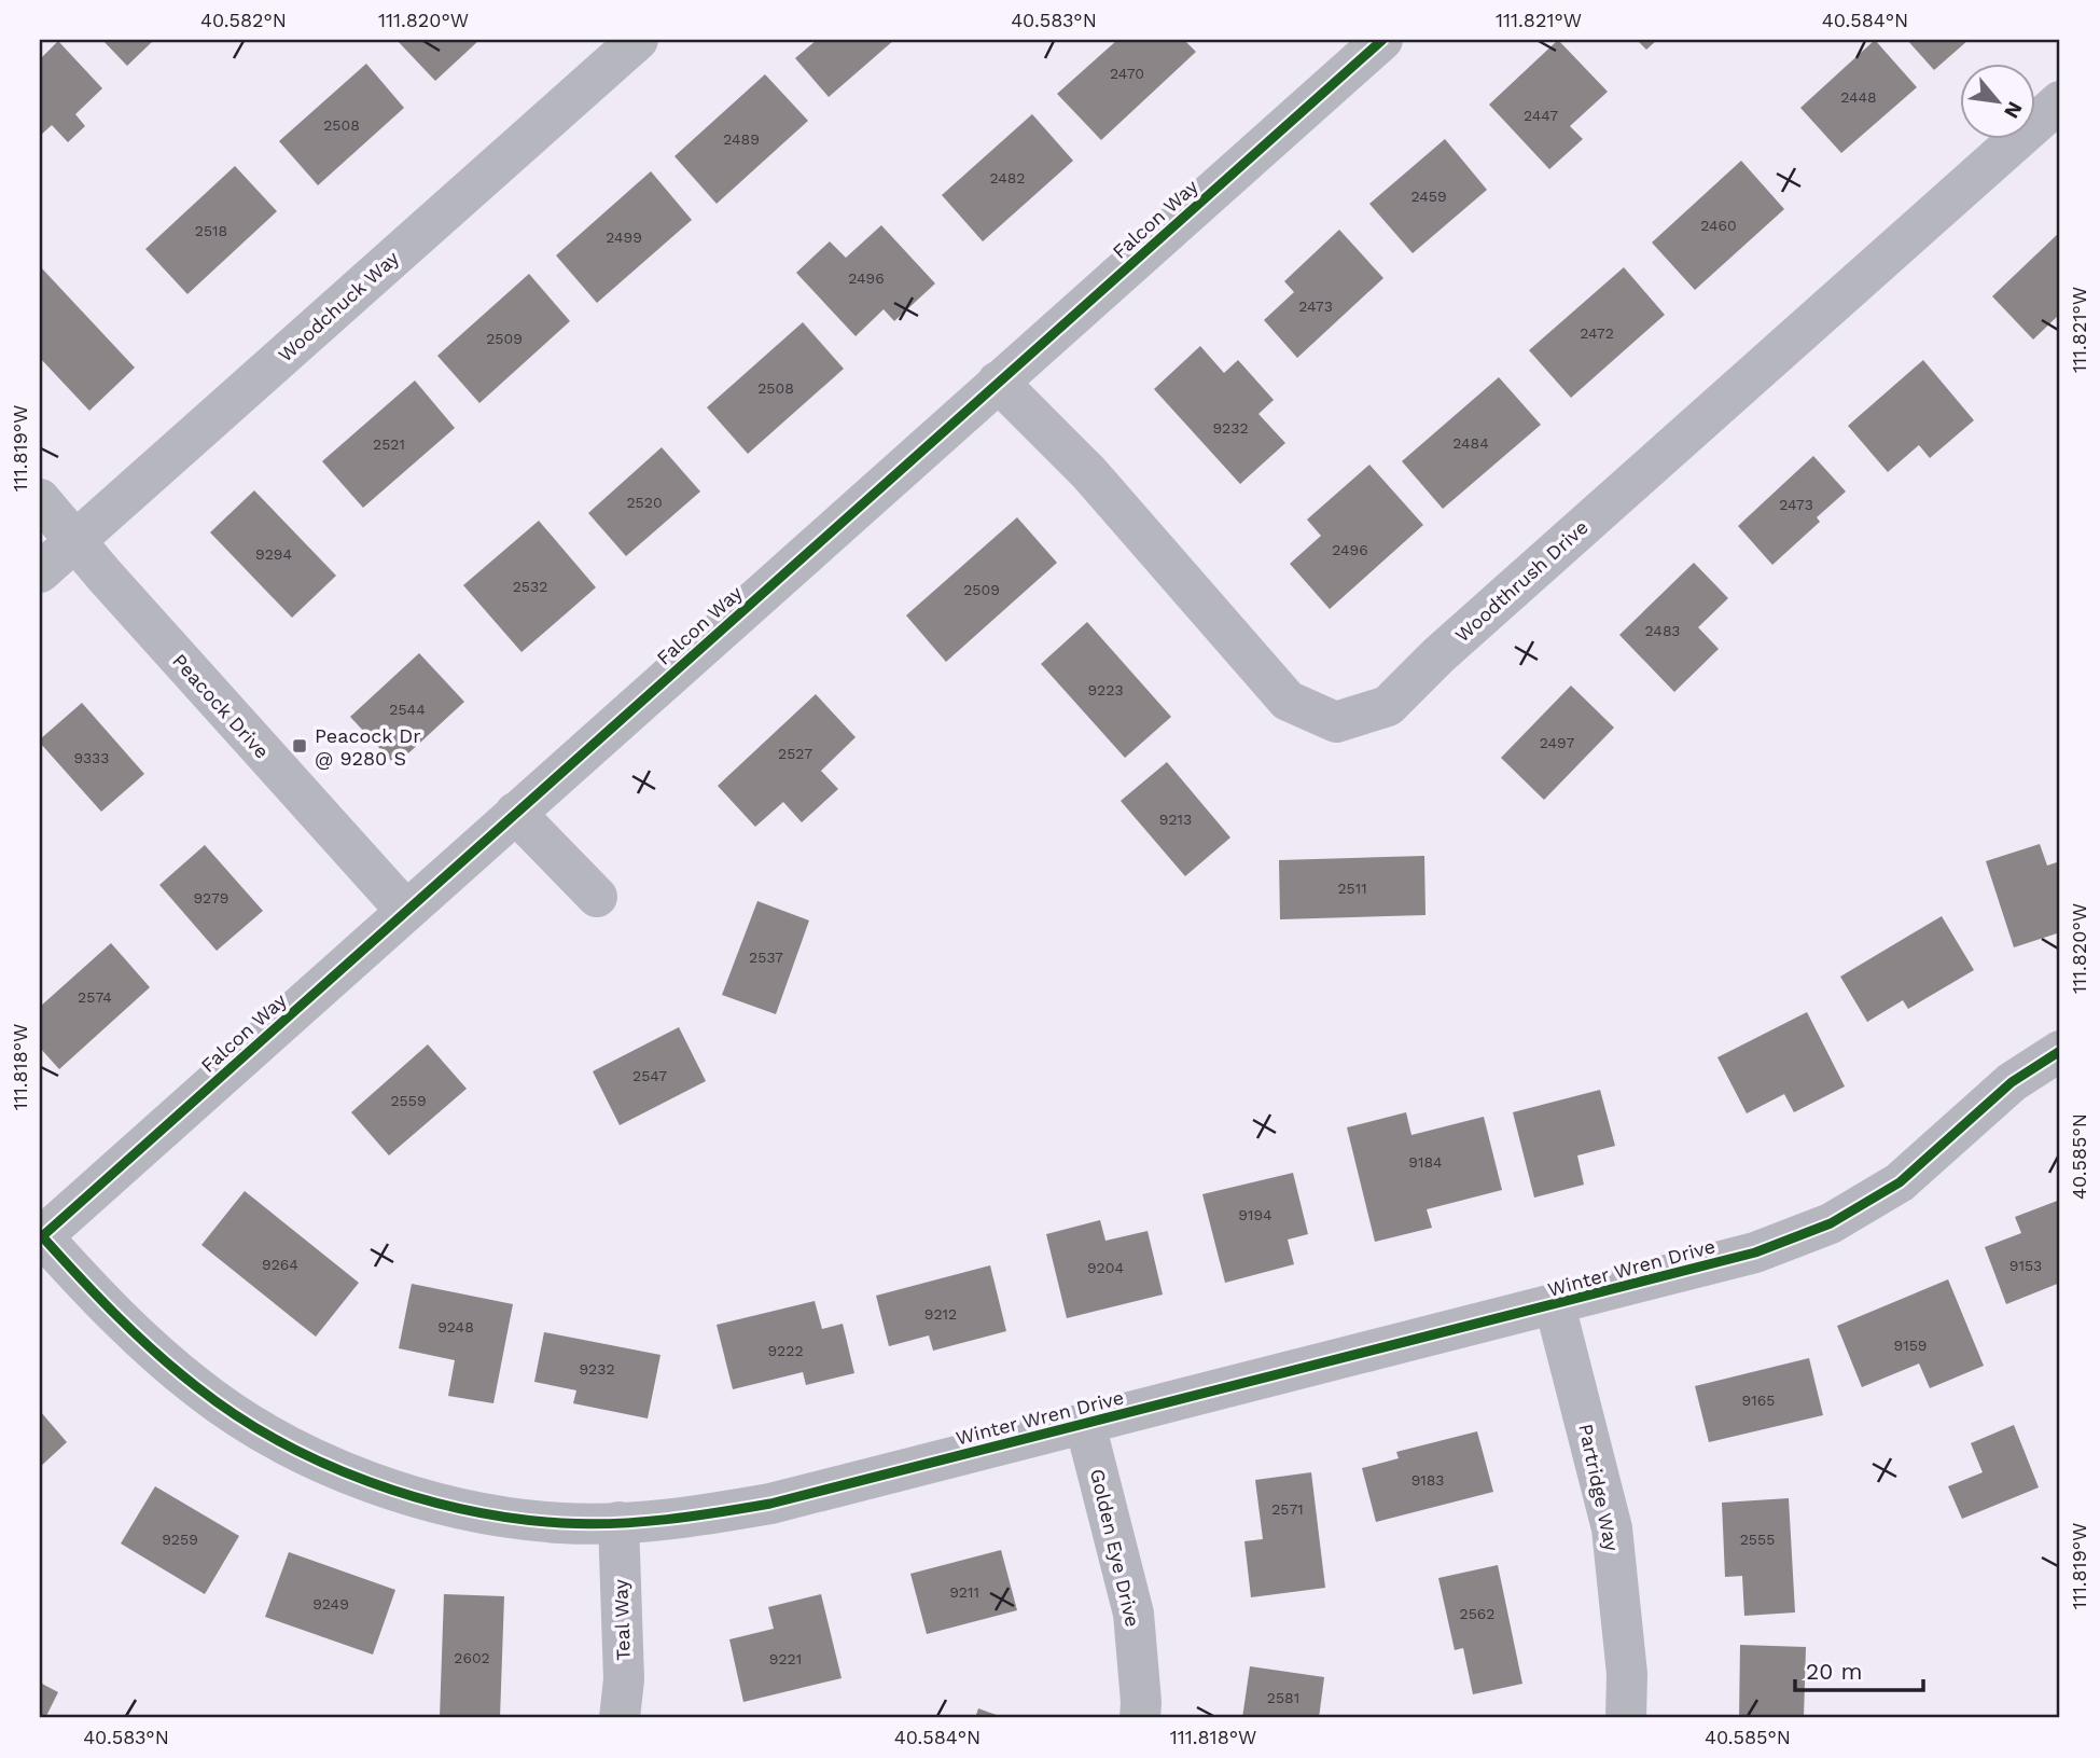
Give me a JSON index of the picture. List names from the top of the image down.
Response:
{
  "streets": {
    "street": [
      "Falcon Way",
      "Woodchuck Way",
      "Woodthrush Drive",
      "Peacock Drive",
      "Winter Wren Drive",
      "Partridge Way",
      "Golden Eye Drive",
      "Teal Way"
    ]
  },
  "crossings": [
    ["Falcon Way", "Woodthrush Drive"],
    ["Falcon Way", "Peacock Drive"],
    ["Falcon Way", "Winter Wren Drive"],
    ["Woodchuck Way", "Peacock Drive"],
    ["Winter Wren Drive", "Partridge Way"],
    ["Winter Wren Drive", "Golden Eye Drive"],
    ["Winter Wren Drive", "Teal Way"]
  ],
  "places": {
    "transit": ["Peacock Dr @ 9280 S"]
  },
  "house_numbers": [
    "2470",
    "2448",
    "2447",
    "2508",
    "2489",
    "2482",
    "2459",
    "2460",
    "2518",
    "2499",
    "2496",
    "2473",
    "2472",
    "2509",
    "2508",
    "9232",
    "2484",
    "2521",
    "2520",
    "2473",
    "2496",
    "9294",
    "2532",
    "2509",
    "2483",
    "9223",
    "2544",
    "2497",
    "2527",
    "9333",
    "9213",
    "2511",
    "9279",
    "2537",
    "2574",
    "2547",
    "2559",
    "9184",
    "9194",
    "9264",
    "9153",
    "9204",
    "9212",
    "9248",
    "9159",
    "9222",
    "9232",
    "9165",
    "9183",
    "2571",
    "9259",
    "2555",
    "9211",
    "9249",
    "2562",
    "2602",
    "9221",
    "2581"
  ],
  "scale_bar": "20 m",
  "north": "bottom right",
  "coordinates": [
    "40.582°N",
    "111.820°W",
    "40.583°N",
    "111.821°W",
    "40.584°N",
    "111.819°W",
    "111.818°W",
    "40.585°N"
  ]
}
